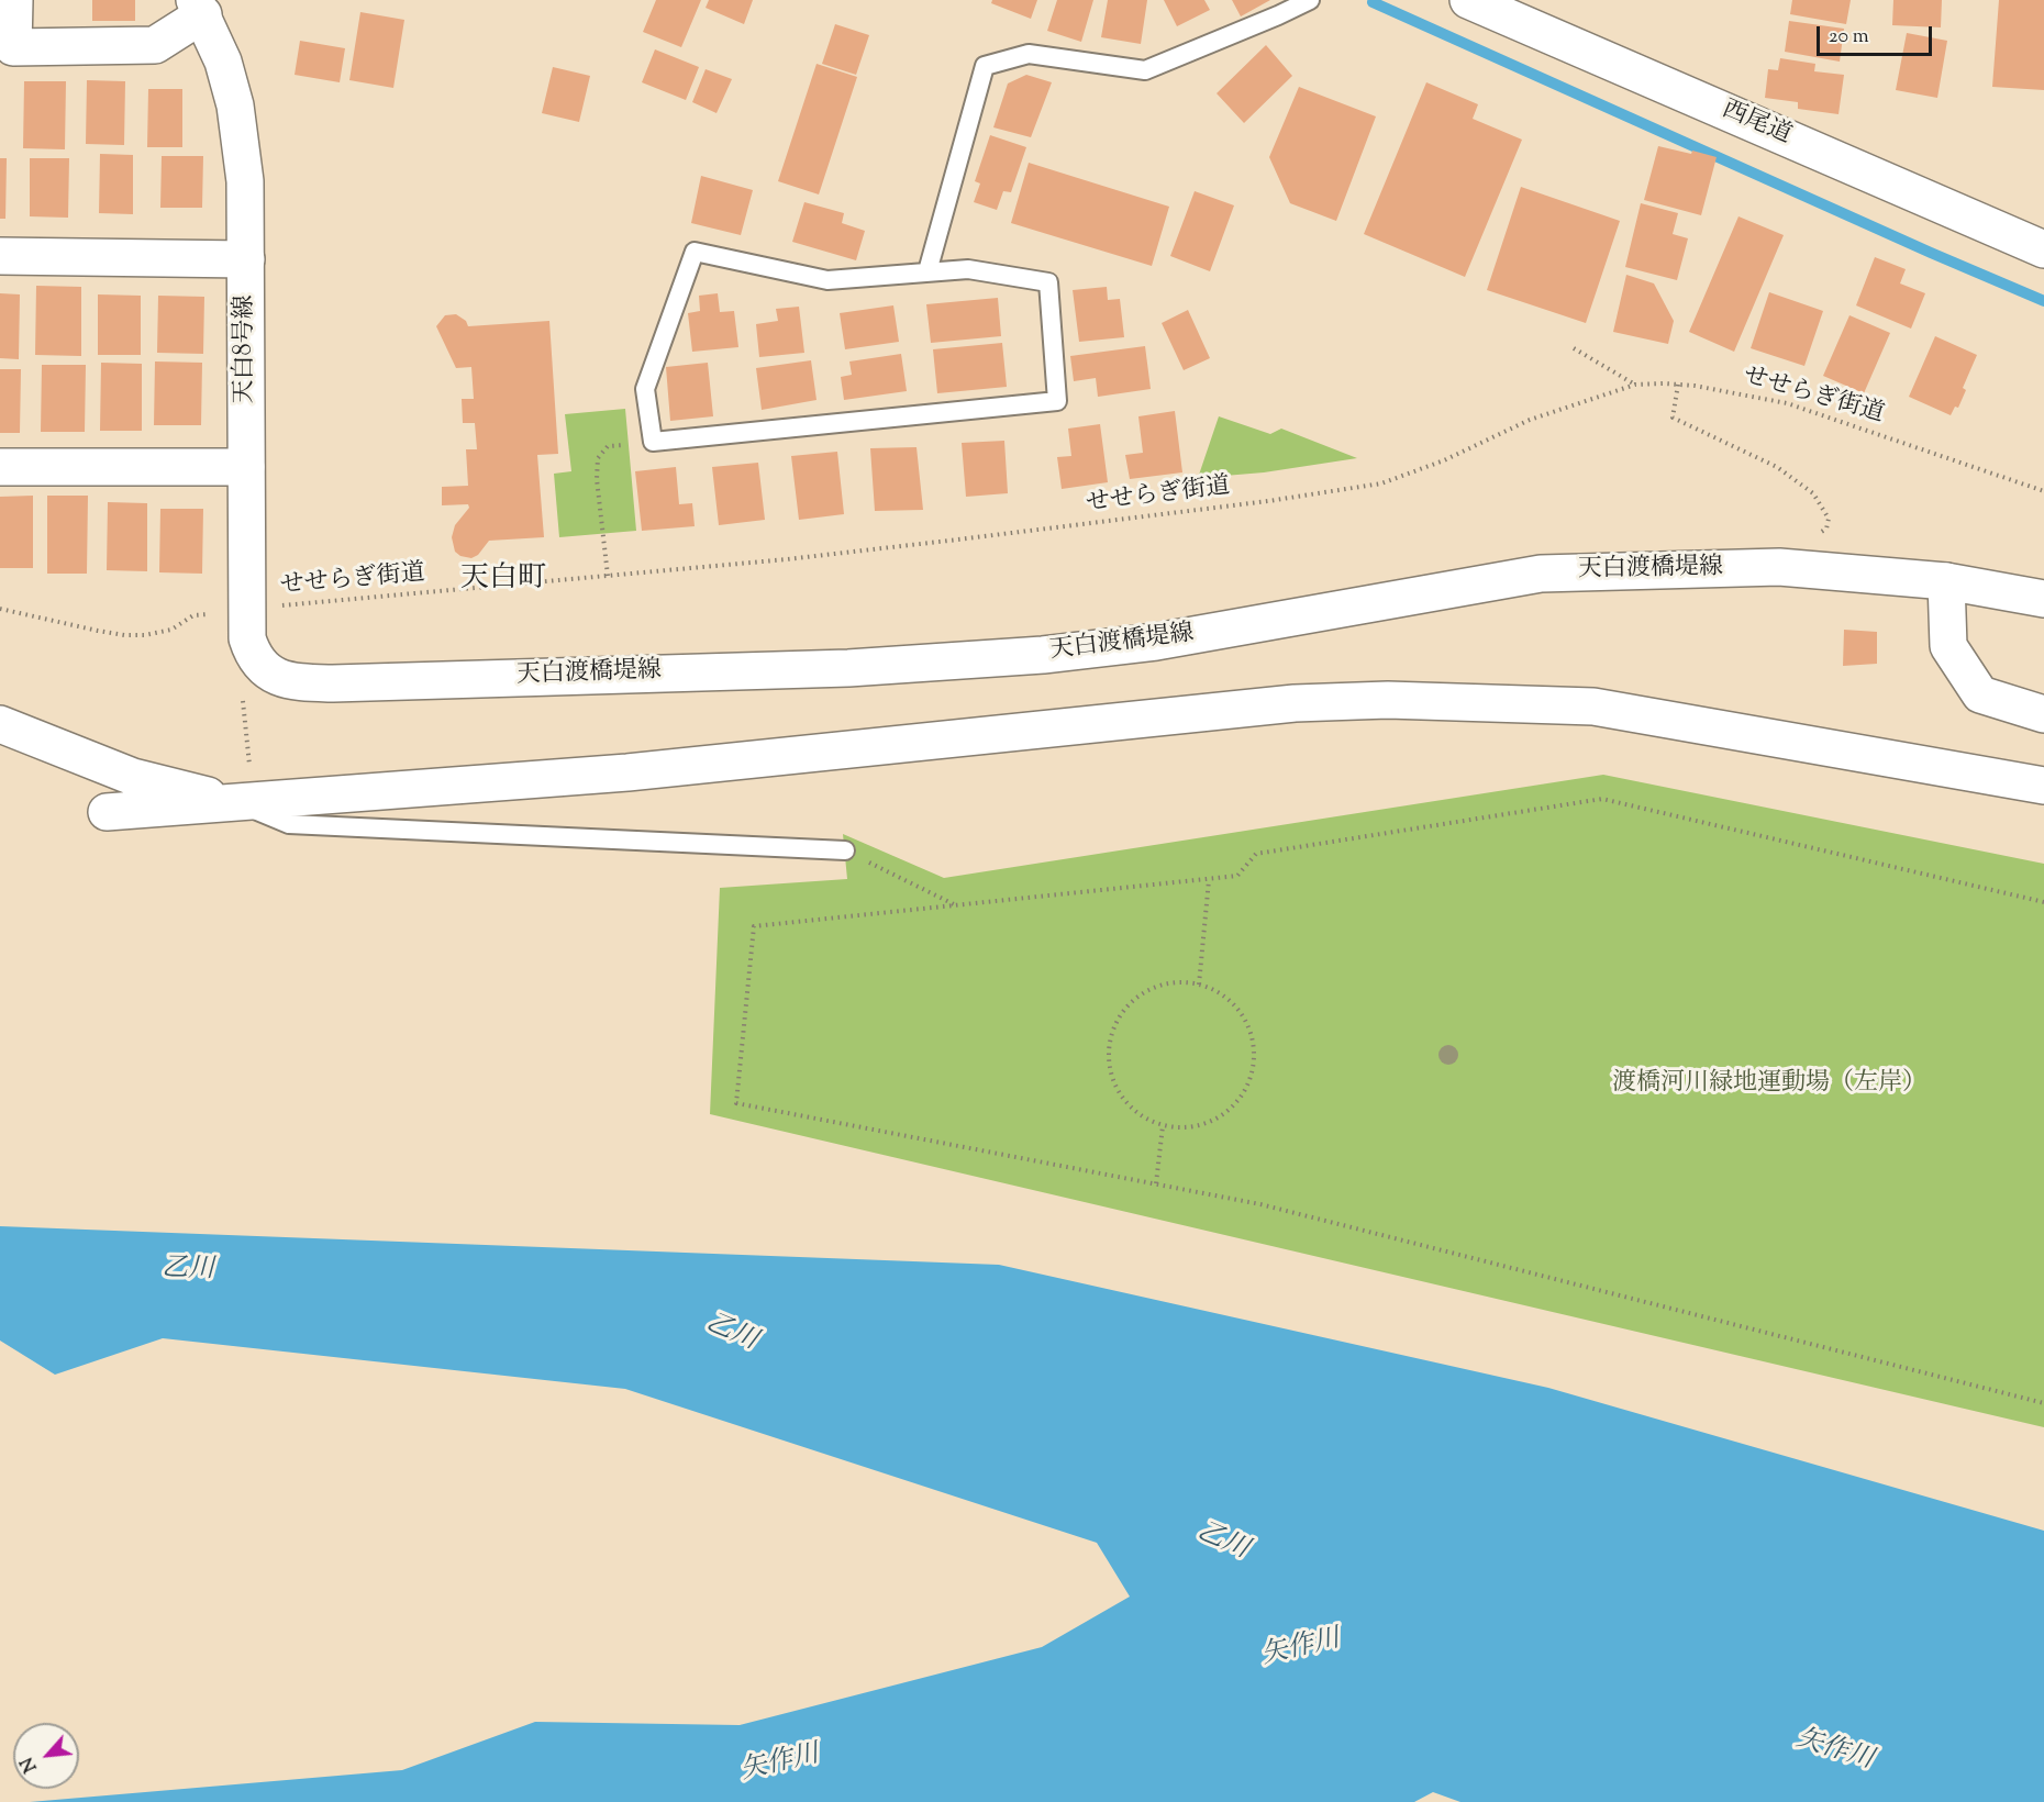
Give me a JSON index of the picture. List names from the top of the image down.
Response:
{
  "streets": {
    "street": ["西尾道", "天白8号線", "天白渡橋堤線"],
    "path": ["せせらぎ街道"]
  },
  "crossings": [
    ["天白8号線", "せせらぎ街道"],
    ["天白8号線", "天白渡橋堤線"]
  ],
  "districts": ["天白町"],
  "water": ["乙川", "矢作川"],
  "parks": ["渡橋河川緑地運動場（左岸）"],
  "scale_bar": "20 m",
  "north": "bottom left"
}
